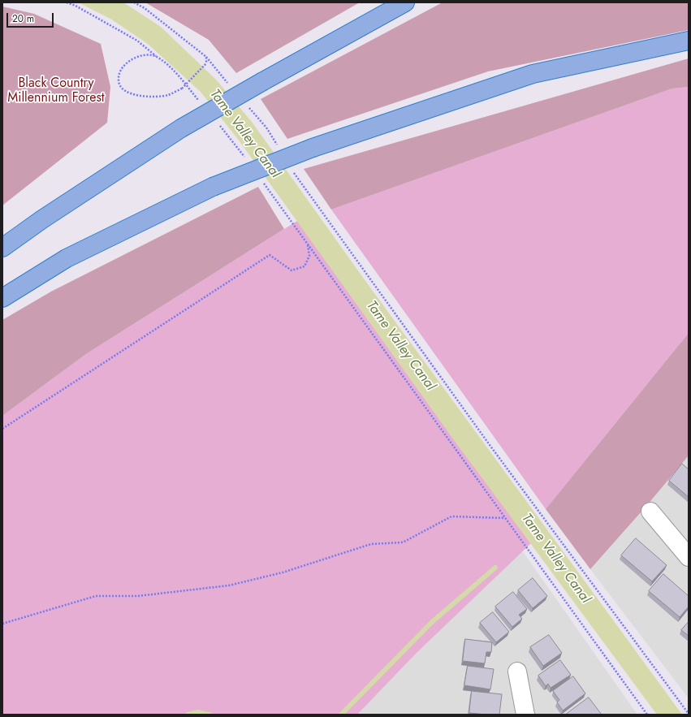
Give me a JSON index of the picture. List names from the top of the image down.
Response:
{
  "water": ["Tame Valley Canal"],
  "parks": ["Black Country Millennium Forest"],
  "scale_bar": "20 m"
}
